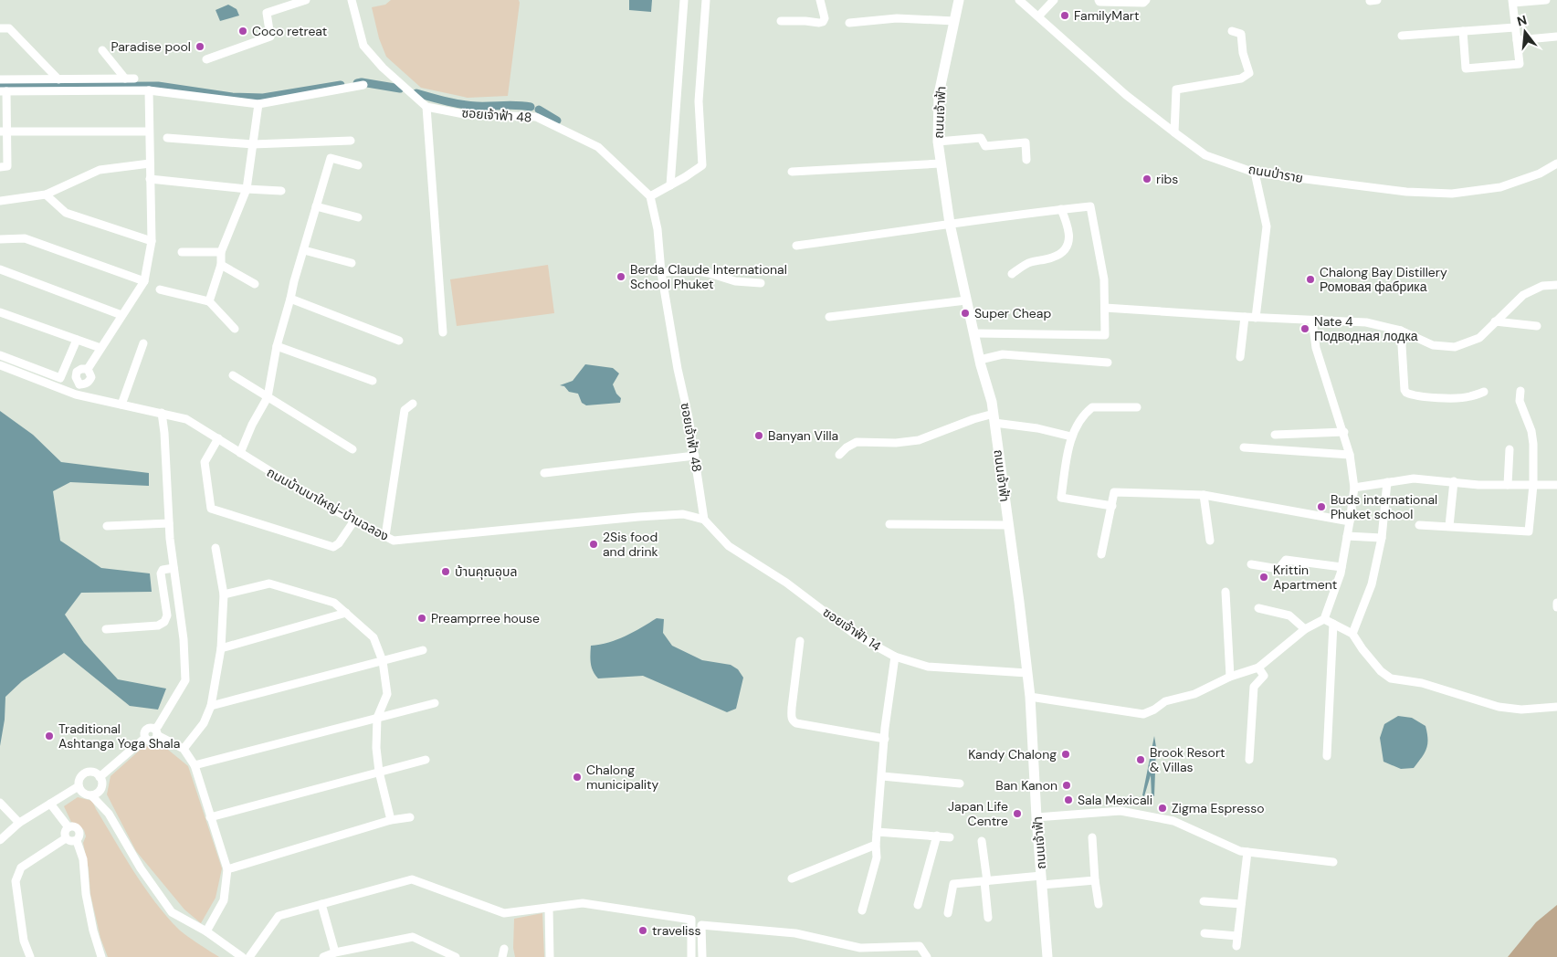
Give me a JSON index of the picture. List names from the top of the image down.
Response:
{
  "streets": {
    "main road": ["ถนนเจ้าฟ้า"],
    "street": [
      "ซอยเจ้าฟ้า 48",
      "ถนนป่าราย",
      "ถนนบ้านนาใหญ่-บ้านฉลอง",
      "ซอยเจ้าฟ้า 14"
    ]
  },
  "crossings": [
    ["ถนนเจ้าฟ้า", "ซอยเจ้าฟ้า 14"],
    ["ซอยเจ้าฟ้า 48", "ถนนบ้านนาใหญ่-บ้านฉลอง"],
    ["ซอยเจ้าฟ้า 48", "ซอยเจ้าฟ้า 14"],
    ["ถนนบ้านนาใหญ่-บ้านฉลอง", "ซอยเจ้าฟ้า 14"]
  ],
  "places": [
    "FamilyMart",
    "Coco retreat",
    "Paradise pool",
    "ribs",
    "Berda Claude International School Phuket",
    "Chalong Bay Distillery Ромовая фабрика",
    "Super Cheap",
    "Nate 4 Подводная лодка",
    "Banyan Villa",
    "Buds international Phuket school",
    "2Sis food and drink",
    "บ้านคุณอุบล",
    "Krittin Apartment",
    "Preamprree house",
    "Traditional Ashtanga Yoga Shala",
    "Kandy Chalong",
    "Brook Resort & Villas",
    "Chalong municipality",
    "Ban Kanon",
    "Sala Mexicali",
    "Zigma Espresso",
    "Japan Life Centre",
    "traveliss"
  ],
  "north": "top"
}
